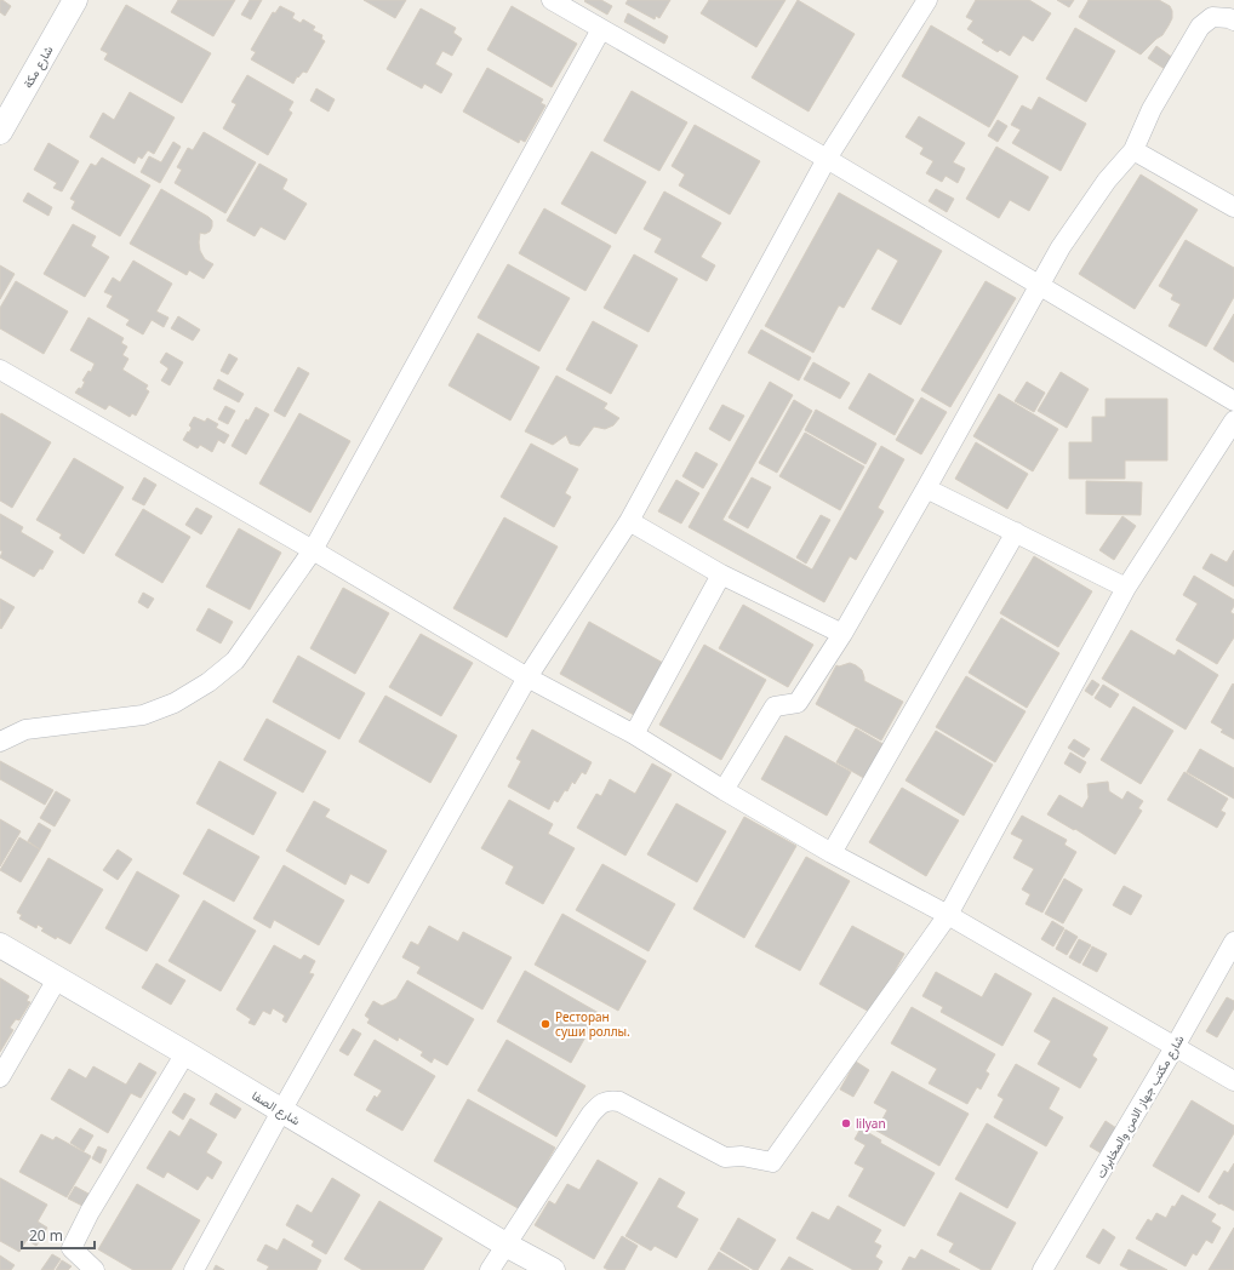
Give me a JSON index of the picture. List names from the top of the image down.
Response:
{
  "streets": {
    "street": ["شارع مكة", "شارع مكتب جهاز الامن والمخابرات", "شارع الصفا"]
  },
  "places": ["Ресторан суши роллы.", "lilyan"],
  "scale_bar": "20 m"
}
